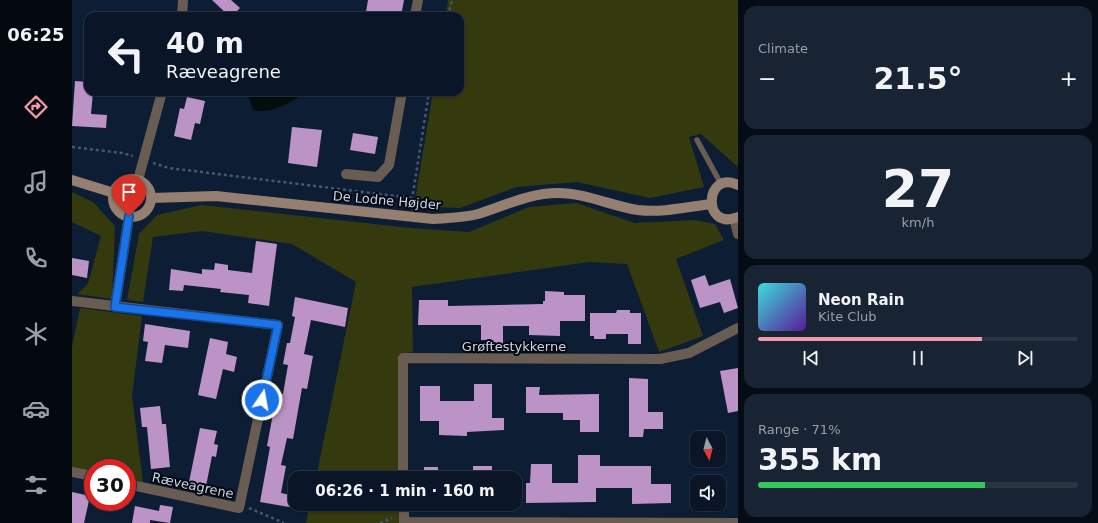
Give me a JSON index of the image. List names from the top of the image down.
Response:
{
  "streets": {
    "street": ["De Lodne Højder", "Grøftestykkerne", "Ræveagrene"]
  },
  "north": "bottom",
  "page": {
    "tabs": "06:25",
    "tile": [
      "Climate",
      ["27", "km/h"],
      ["Range · 71%", "355 km"]
    ],
    "turn": ["40 m", "Ræveagrene"],
    "heat": ["−", "21.5°", "+"],
    "song": ["Neon Rain", "Kite Club"],
    "limit": "30",
    "trip": "06:26 · 1 min · 160 m"
  }
}
